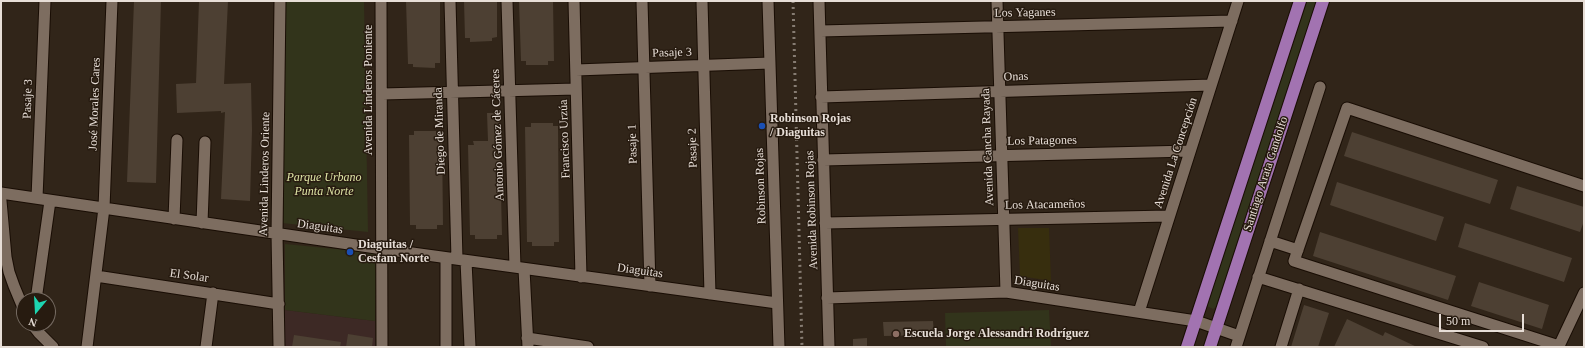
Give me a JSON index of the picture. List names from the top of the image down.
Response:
{
  "streets": {
    "main road": ["Santiago Arata Gandolfo"],
    "street": [
      "Los Yaganes",
      "Pasaje 3",
      "Onas",
      "Avenida Linderos Poniente",
      "José Morales Cares",
      "Diego de Miranda",
      "Antonio Gómez de Cáceres",
      "Francisco Urzúa",
      "Los Patagones",
      "Pasaje 1",
      "Avenida Cancha Rayada",
      "Pasaje 2",
      "Avenida La Concepción",
      "Avenida Linderos Oriente",
      "Robinson Rojas",
      "Los Atacameños",
      "Avenida Robinson Rojas",
      "Diaguitas",
      "El Solar"
    ]
  },
  "crossings": [
    ["Los Yaganes", "Avenida Cancha Rayada"],
    ["Los Yaganes", "Avenida La Concepción"],
    ["Los Yaganes", "Avenida Robinson Rojas"],
    ["Pasaje 3", "Francisco Urzúa"],
    ["Pasaje 3", "Pasaje 1"],
    ["Pasaje 3", "Pasaje 2"],
    ["Pasaje 3", "Robinson Rojas"],
    ["Pasaje 3", "Diaguitas"],
    ["Onas", "Avenida Cancha Rayada"],
    ["Onas", "Avenida La Concepción"],
    ["Onas", "Avenida Robinson Rojas"],
    ["Avenida Linderos Poniente", "Diaguitas"],
    ["José Morales Cares", "Diaguitas"],
    ["José Morales Cares", "El Solar"],
    ["Diego de Miranda", "Diaguitas"],
    ["Antonio Gómez de Cáceres", "Diaguitas"],
    ["Francisco Urzúa", "Diaguitas"],
    ["Los Patagones", "Avenida Cancha Rayada"],
    ["Los Patagones", "Avenida La Concepción"],
    ["Los Patagones", "Avenida Robinson Rojas"],
    ["Pasaje 1", "Diaguitas"],
    ["Avenida Cancha Rayada", "Los Atacameños"],
    ["Avenida Cancha Rayada", "Diaguitas"],
    ["Pasaje 2", "Diaguitas"],
    ["Avenida La Concepción", "Los Atacameños"],
    ["Avenida La Concepción", "Diaguitas"],
    ["Avenida Linderos Oriente", "Diaguitas"],
    ["Avenida Linderos Oriente", "El Solar"],
    ["Santiago Arata Gandolfo", "Diaguitas"],
    ["Robinson Rojas", "Diaguitas"],
    ["Los Atacameños", "Avenida Robinson Rojas"],
    ["Avenida Robinson Rojas", "Diaguitas"]
  ],
  "parks": ["Parque Urbano Punta Norte"],
  "places": ["Robinson Rojas / Diaguitas", "Diaguitas / Cesfam Norte", "Escuela Jorge Alessandri Rodríguez"],
  "scale_bar": "50 m",
  "north": "bottom"
}
